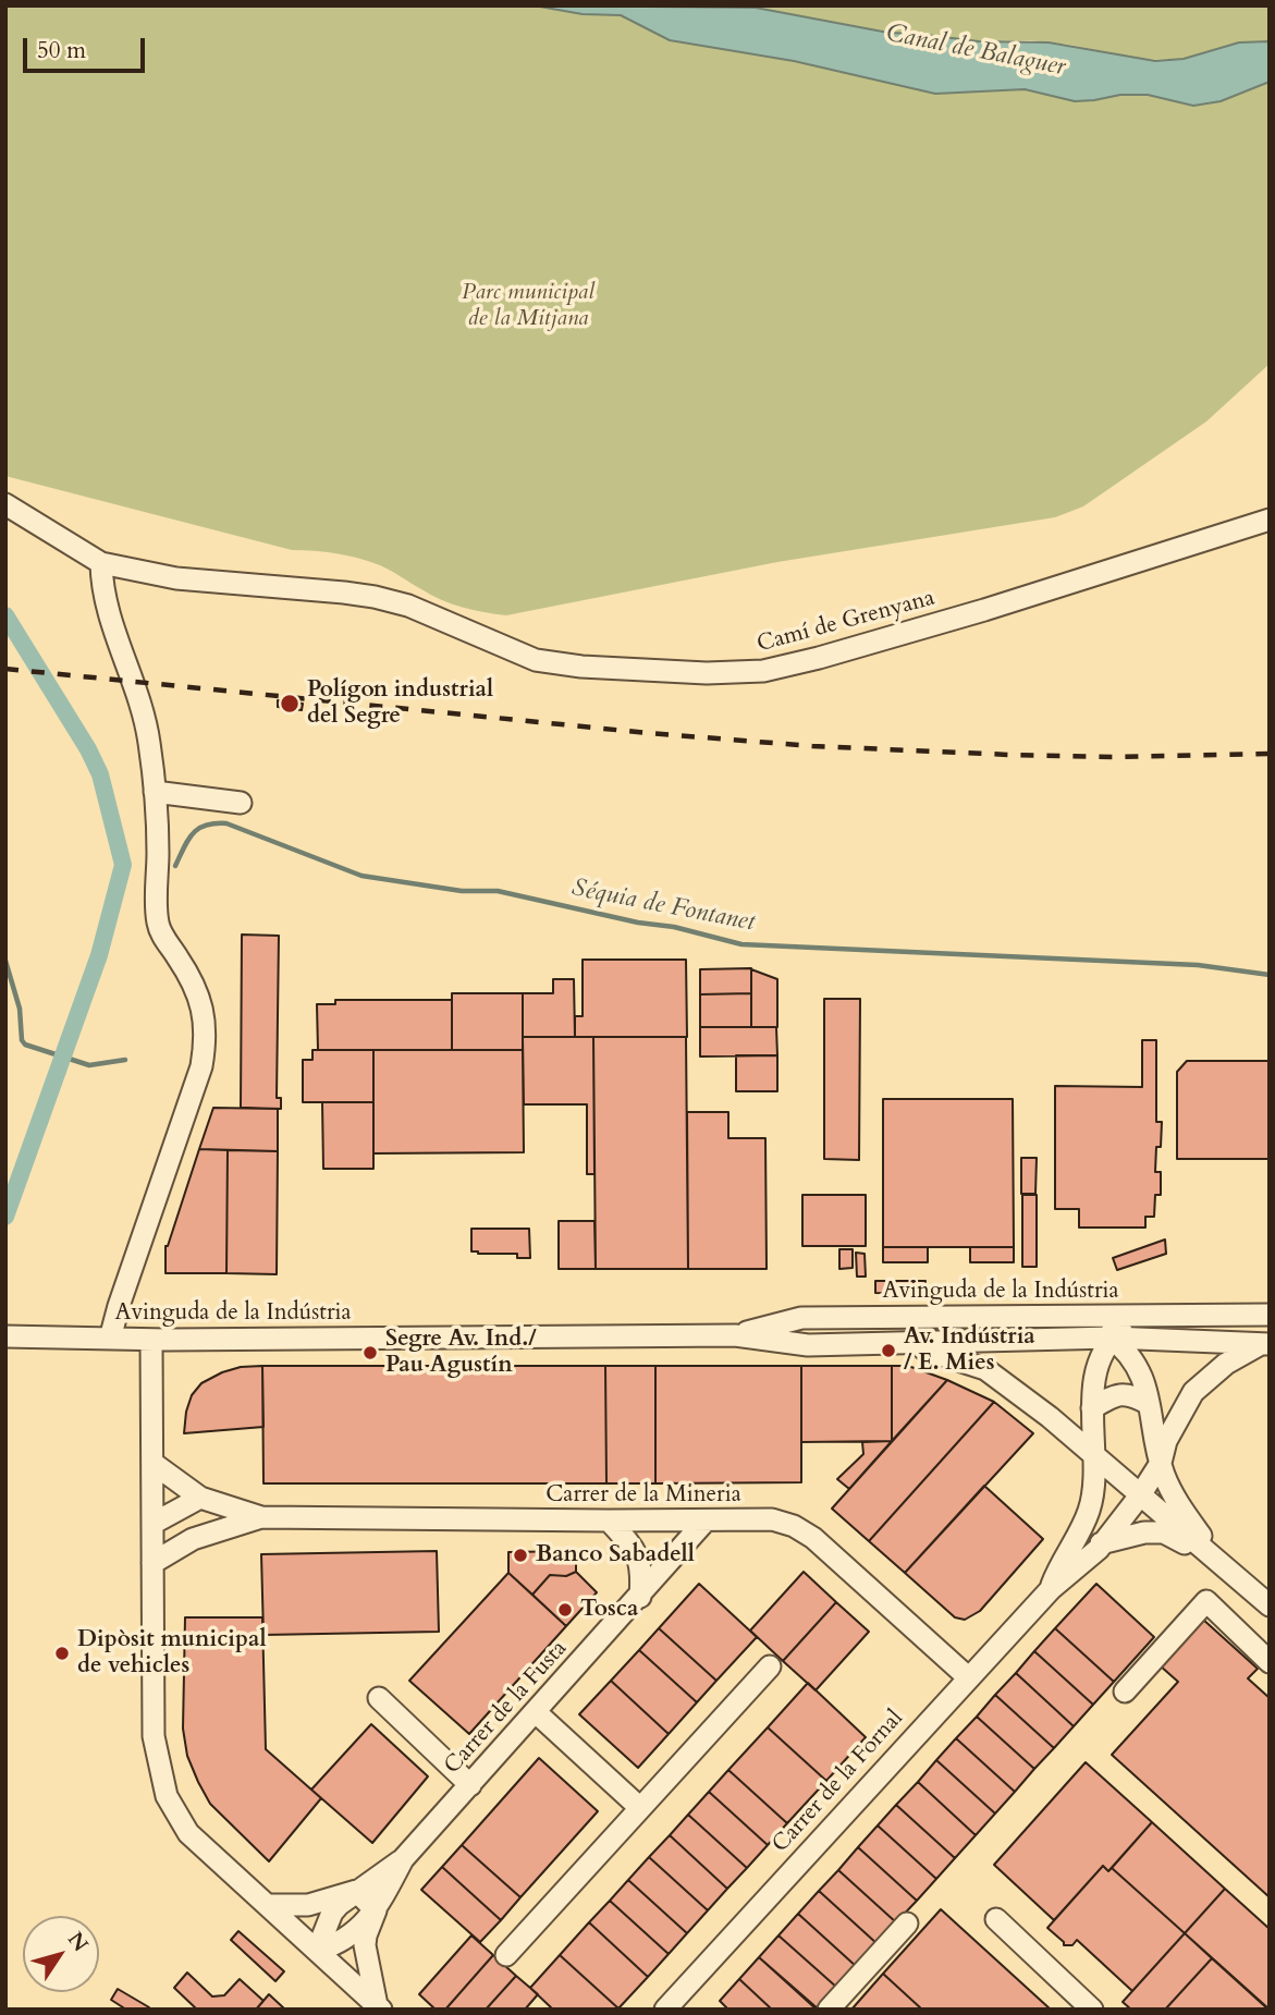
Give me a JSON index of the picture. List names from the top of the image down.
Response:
{
  "streets": {
    "street": [
      "Camí de Grenyana",
      "Avinguda de la Indústria",
      "Carrer de la Mineria",
      "Carrer de la Fusta",
      "Carrer de la Fornal"
    ]
  },
  "crossings": [
    ["Avinguda de la Indústria", "Carrer de la Fornal"],
    ["Carrer de la Mineria", "Carrer de la Fusta"],
    ["Carrer de la Mineria", "Carrer de la Fornal"]
  ],
  "water": ["Canal de Balaguer", "Séquia de Fontanet"],
  "parks": ["Parc municipal de la Mitjana"],
  "places": [
    "Polígon industrial del Segre",
    "Av. Indústria / E. Mies",
    "Segre Av. Ind./ Pau Agustín",
    "Banco Sabadell",
    "Tosca",
    "Dipòsit municipal de vehicles"
  ],
  "scale_bar": "50 m",
  "north": "top right"
}
